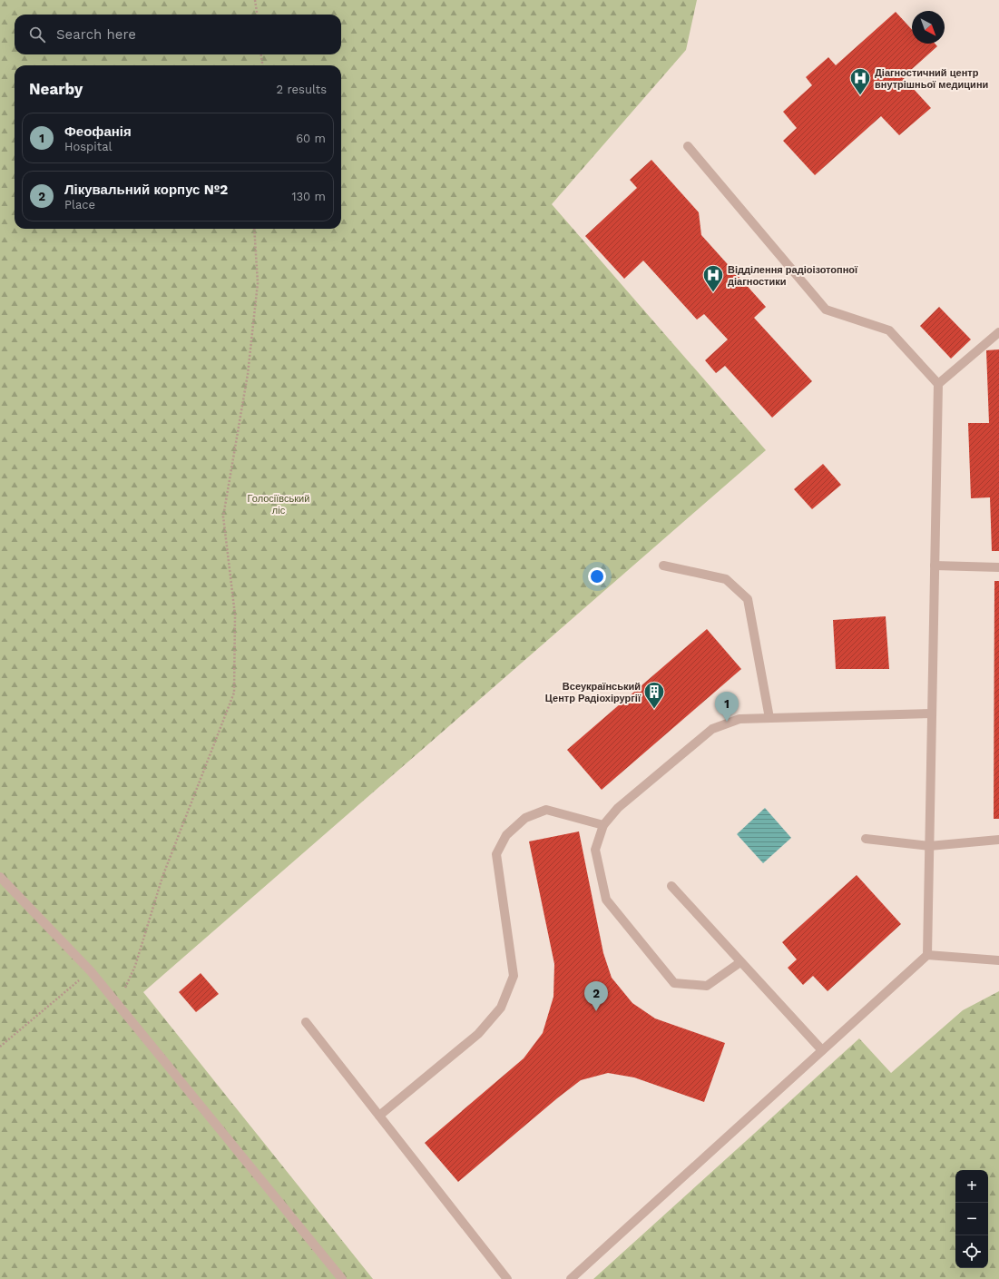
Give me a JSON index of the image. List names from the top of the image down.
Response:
{
  "parks": ["Голосіївський ліс"],
  "places": {
    "hospital": ["Діагностичний центр внутрішньої медицини", "Відділення радіоізотопної діагностики"],
    "building": ["Всеукраїнський Центр Радіохірургії"]
  },
  "north": "bottom right",
  "page": {
    "search": "Search here",
    "heading": ["Nearby", "2 results"],
    "list": [
      {
        "mark": "1",
        "name": "Феофанія",
        "note": "Hospital",
        "value": "60 m"
      },
      {
        "mark": "2",
        "name": "Лікувальний корпус №2",
        "note": "Place",
        "value": "130 m"
      }
    ],
    "pins": ["1", "2"],
    "map_buttons": ["+", "−"]
  }
}
